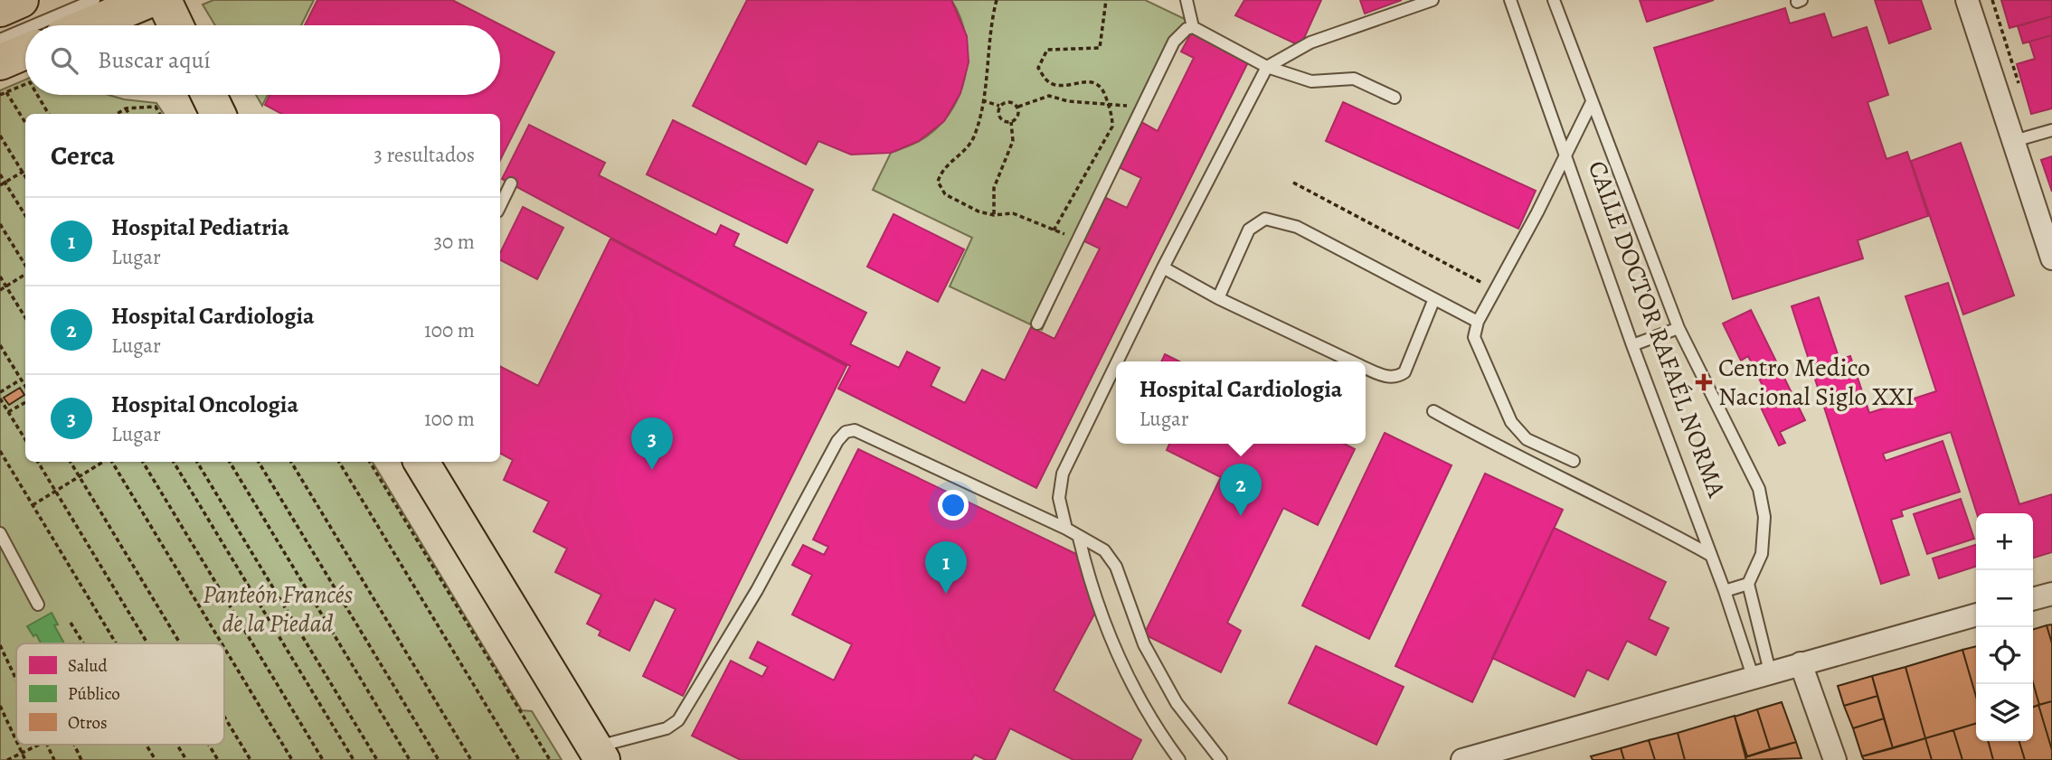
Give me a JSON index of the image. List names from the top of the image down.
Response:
{
  "streets": {
    "lane": ["CALLE DOCTOR RAFAÉL NORMA"]
  },
  "parks": ["Panteón Francés de la Piedad"],
  "places": {
    "health": ["Centro Medico Nacional Siglo XXI"]
  },
  "legend": ["Salud", "Público", "Otros"],
  "page": {
    "search": "Buscar aquí",
    "heading": ["Cerca", "3 resultados"],
    "list": [
      {
        "mark": "1",
        "name": "Hospital Pediatria",
        "note": "Lugar",
        "value": "30 m"
      },
      {
        "mark": "2",
        "name": "Hospital Cardiologia",
        "note": "Lugar",
        "value": "100 m"
      },
      {
        "mark": "3",
        "name": "Hospital Oncologia",
        "note": "Lugar",
        "value": "100 m"
      }
    ],
    "popup": ["Hospital Cardiologia", "Lugar"],
    "pins": ["3", "2", "1"],
    "map_buttons": ["+", "−"]
  }
}
